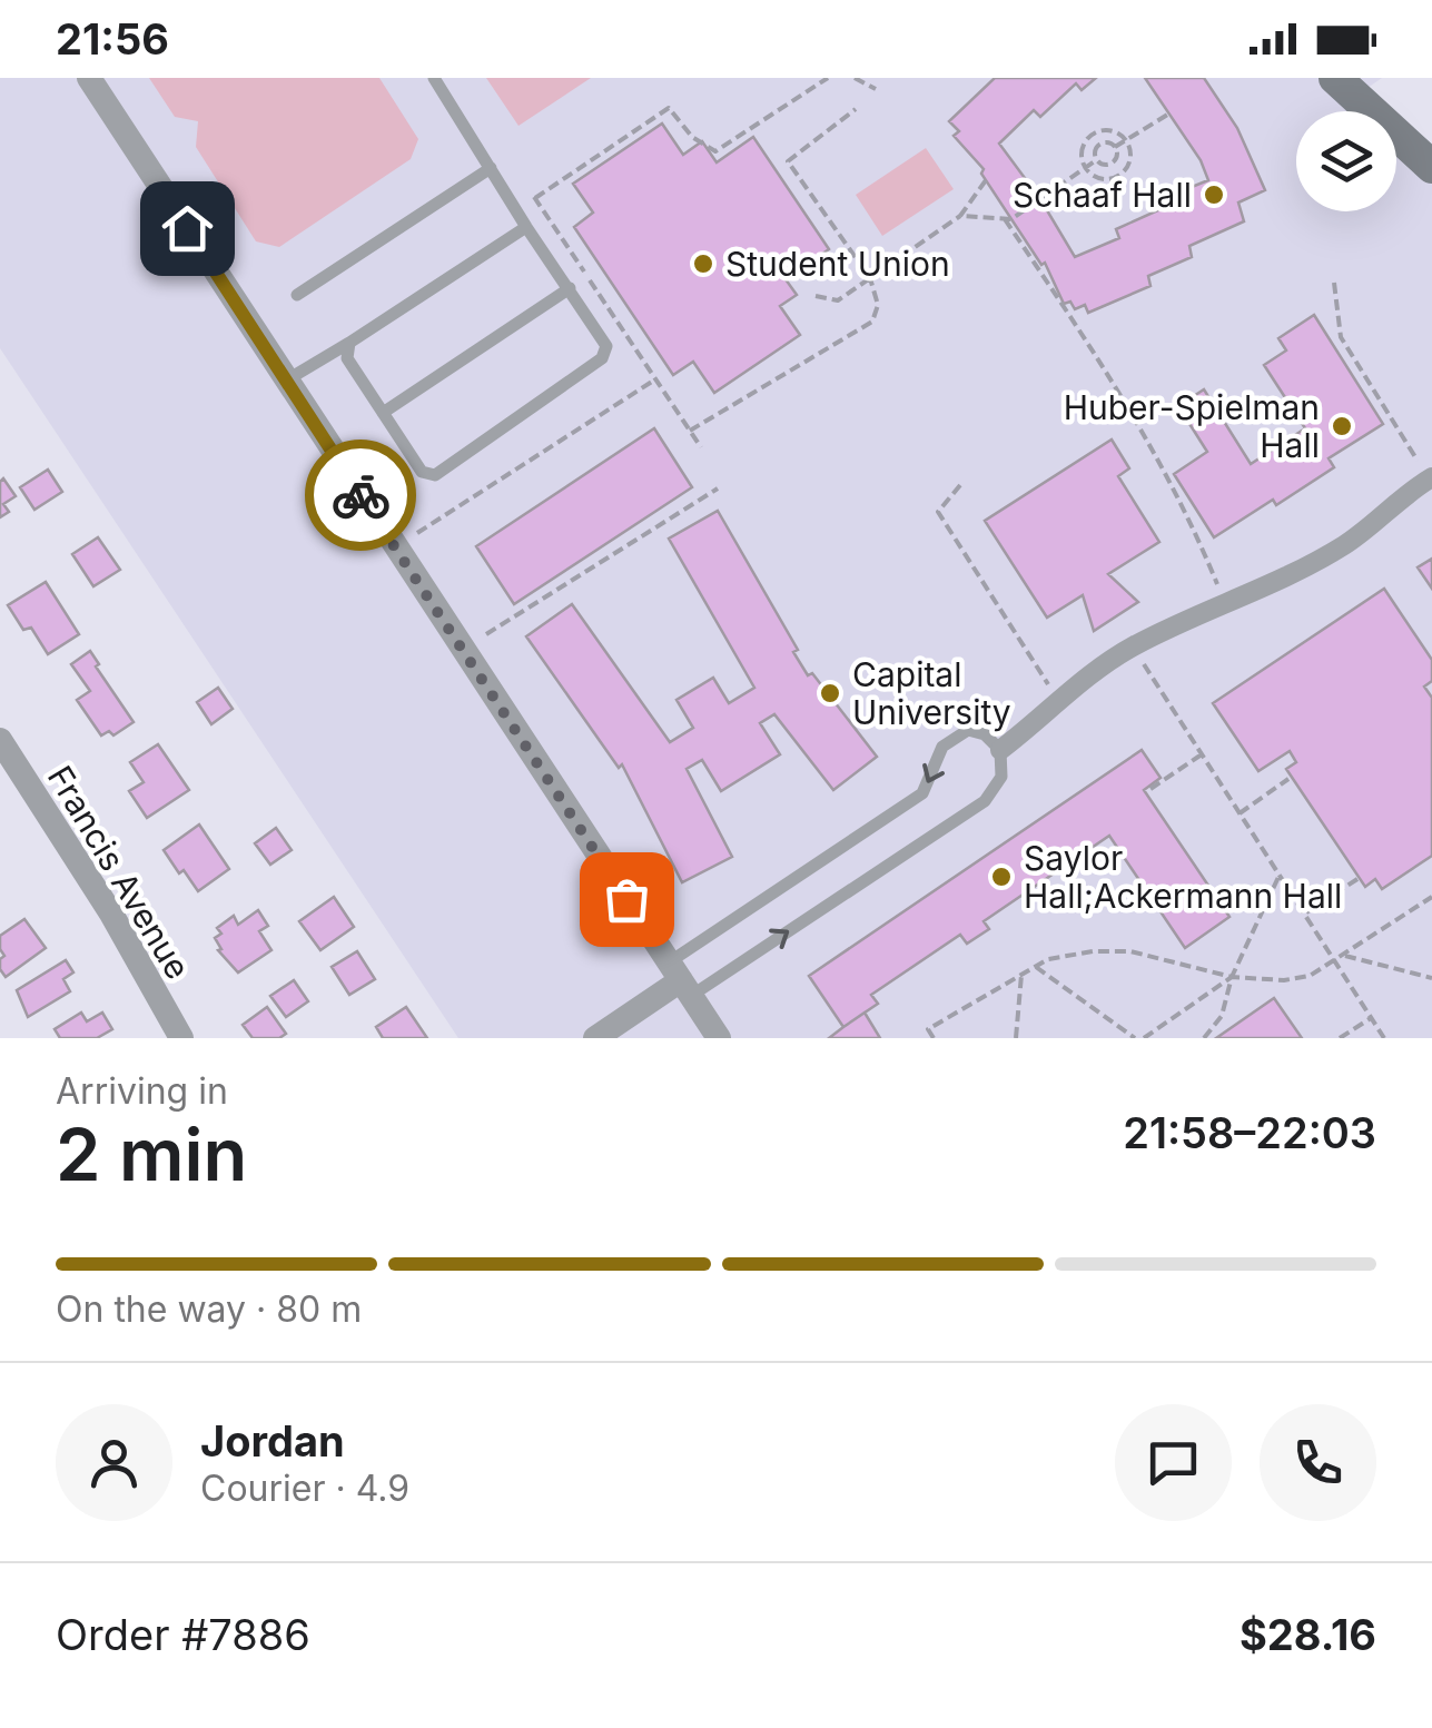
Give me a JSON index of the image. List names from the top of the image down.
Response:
{
  "streets": {
    "street": ["Francis Avenue"]
  },
  "places": [
    "Schaaf Hall",
    "Student Union",
    "Huber-Spielman Hall",
    "Capital University",
    "Saylor Hall;Ackermann Hall"
  ],
  "page": {
    "status": "21:56",
    "heading": ["2 min", "Arriving in", "21:58–22:03"],
    "panel": [
      "Jordan",
      "Courier · 4.9",
      "Order #7886",
      "$28.16"
    ],
    "bar": "On the way · 80 m"
  }
}
